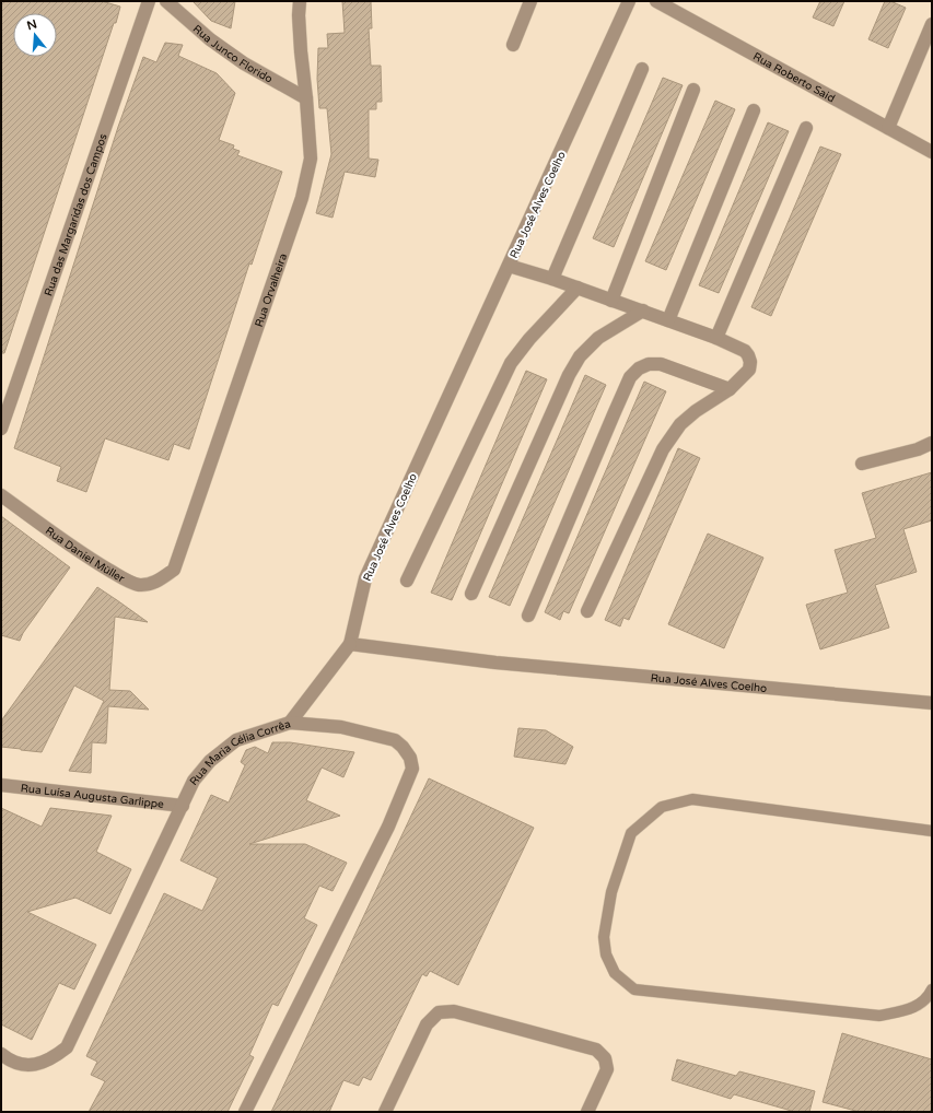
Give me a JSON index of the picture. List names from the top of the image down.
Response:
{
  "streets": {
    "street": [
      "Rua Junco Florido",
      "Rua Roberto Said",
      "Rua José Alves Coelho",
      "Rua das Margaridas dos Campos",
      "Rua Orvalheira",
      "Rua Daniel Müller",
      "Rua Maria Célia Corrêa",
      "Rua Luísa Augusta Garlippe"
    ]
  },
  "crossings": [
    ["Rua Junco Florido", "Rua Orvalheira"],
    ["Rua Orvalheira", "Rua Daniel Müller"],
    ["Rua Maria Célia Corrêa", "Rua Luísa Augusta Garlippe"]
  ],
  "north": "top"
}
